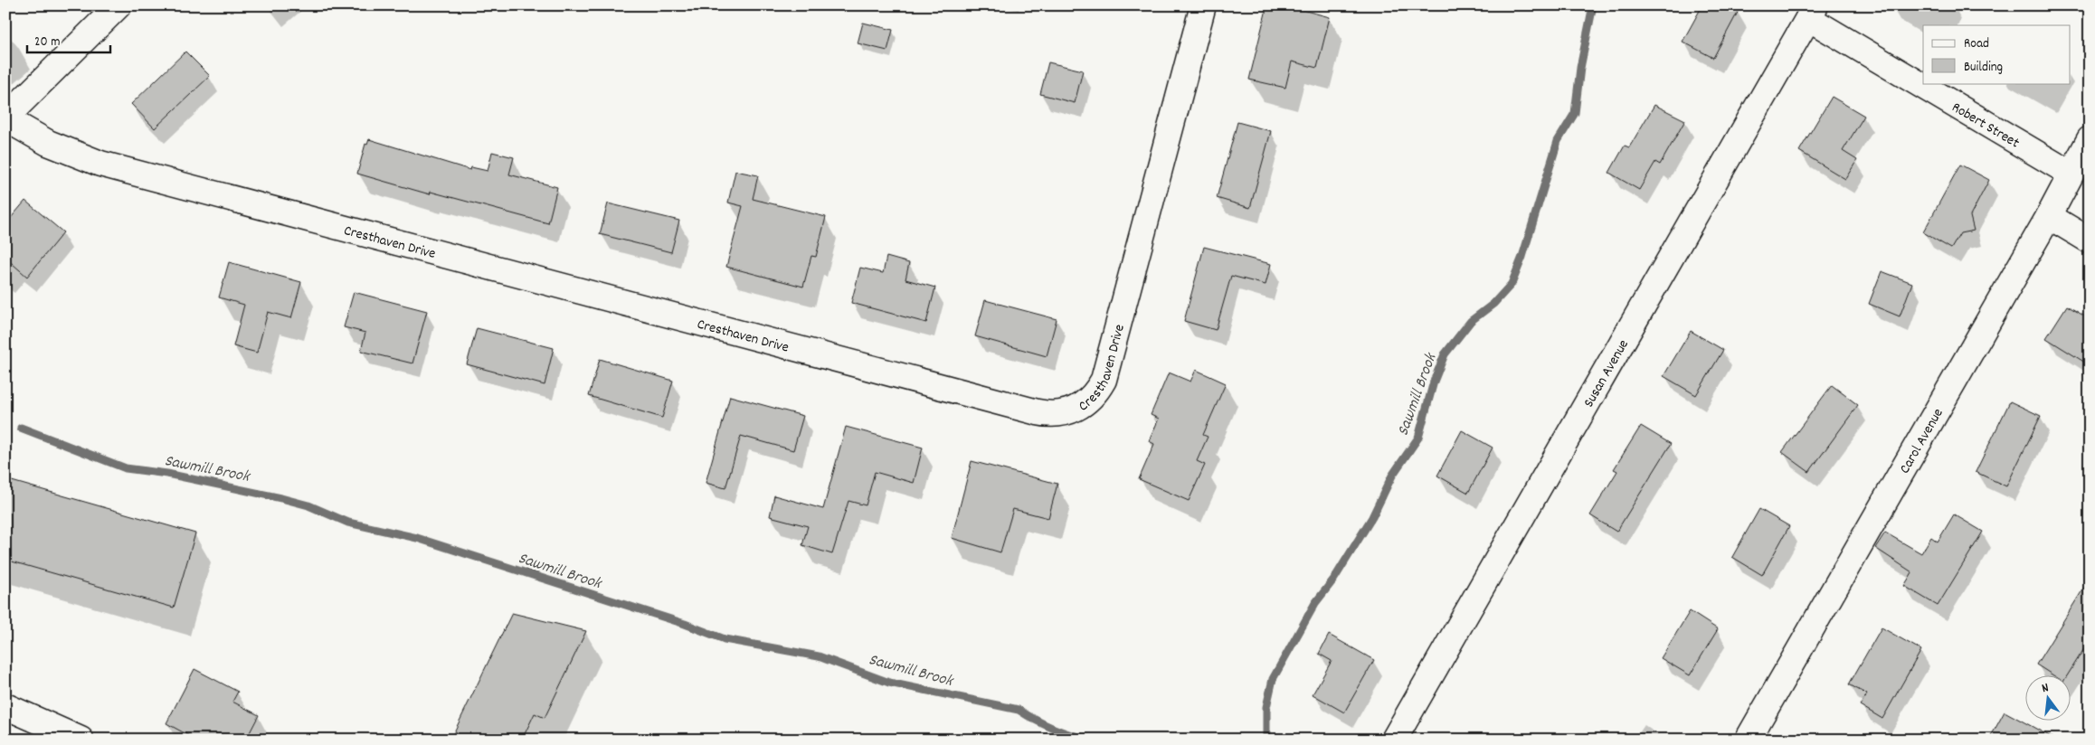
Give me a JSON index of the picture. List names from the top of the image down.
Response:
{
  "streets": {
    "street": [
      "Robert Street",
      "Cresthaven Drive",
      "Susan Avenue",
      "Carol Avenue"
    ]
  },
  "crossings": [
    ["Robert Street", "Susan Avenue"],
    ["Robert Street", "Carol Avenue"]
  ],
  "water": ["Sawmill Brook"],
  "legend": ["Road", "Building"],
  "scale_bar": "20 m",
  "north": "top"
}
